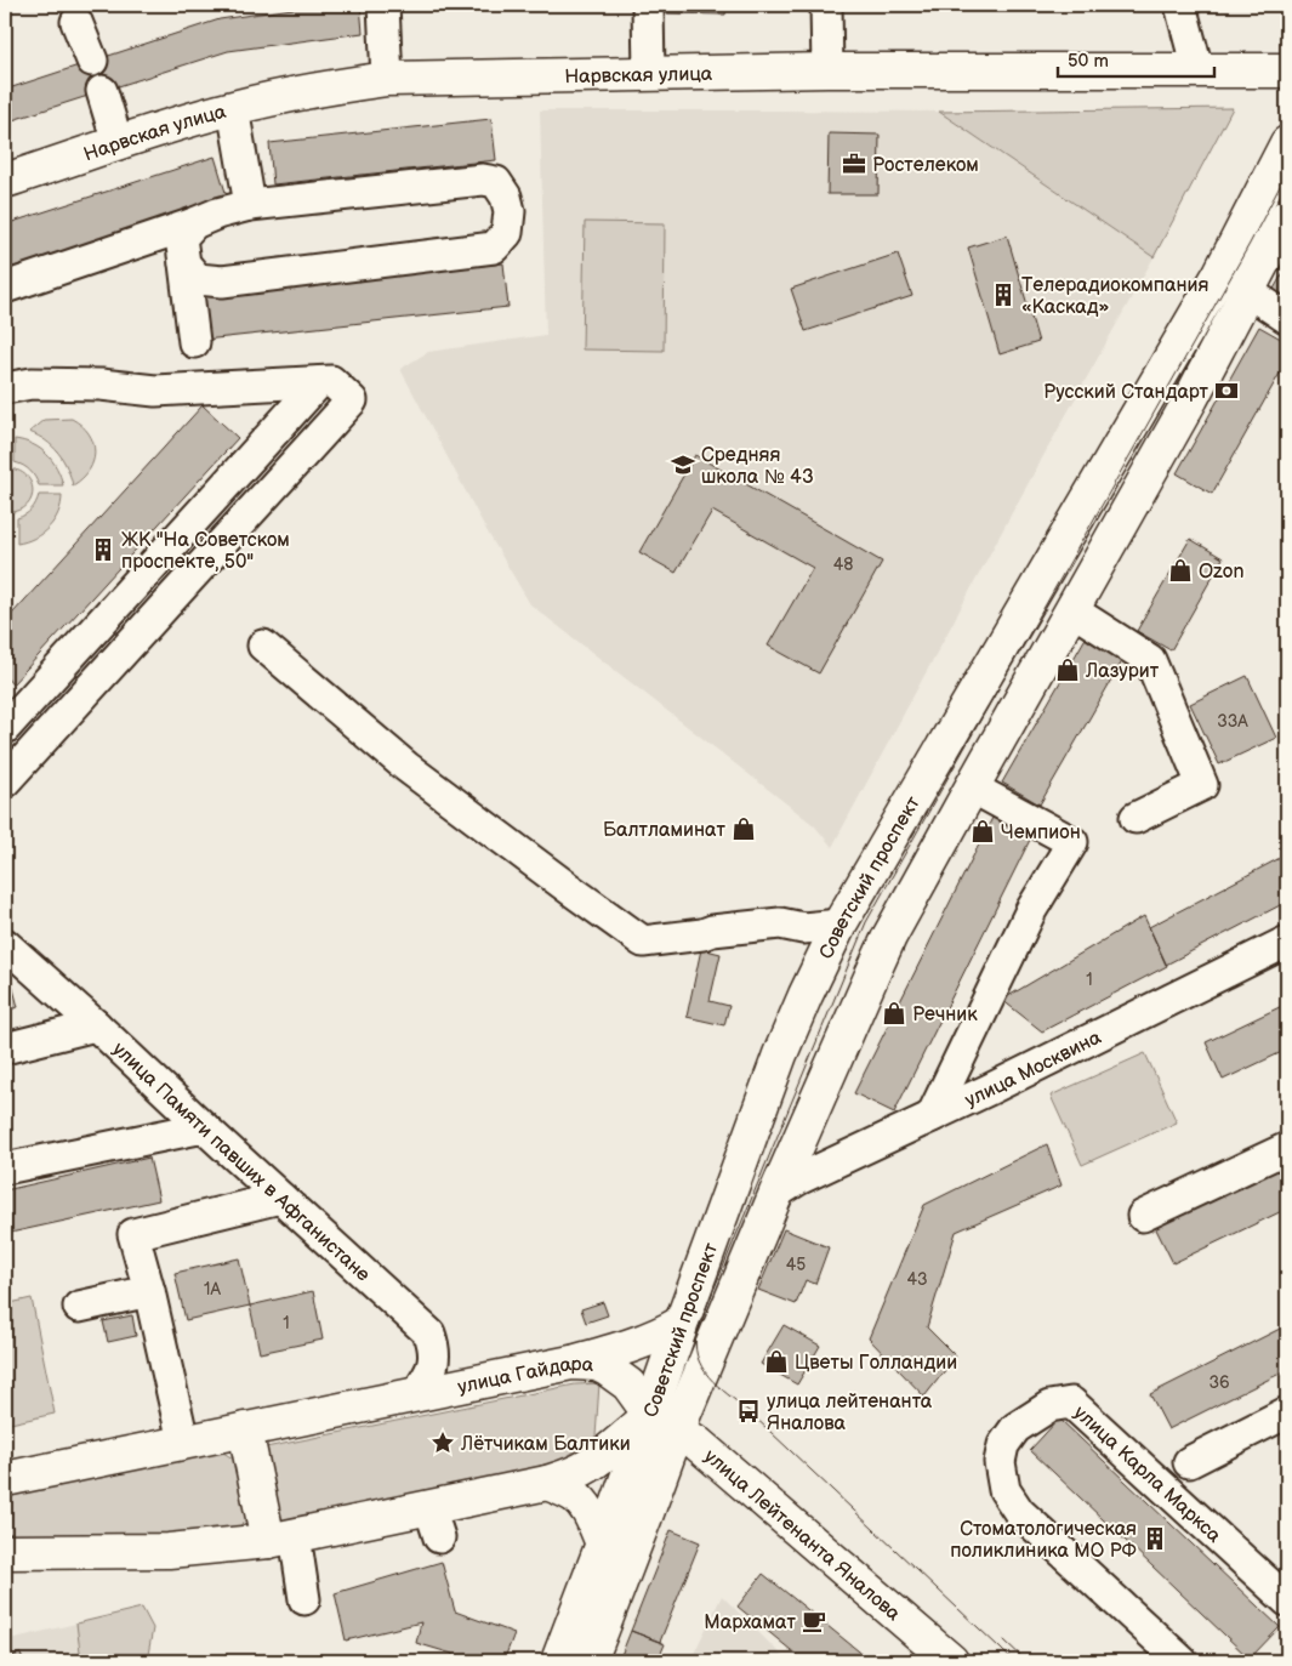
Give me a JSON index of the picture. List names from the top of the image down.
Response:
{
  "streets": {
    "main road": [
      "Нарвская улица",
      "Советский проспект",
      "улица Гайдара",
      "улица Лейтенанта Яналова"
    ],
    "street": ["улица Москвина", "улица Памяти павших в Афганистане", "улица Карла Маркса"]
  },
  "crossings": [
    ["Советский проспект", "улица Москвина"],
    ["Советский проспект", "улица Гайдара"],
    ["Советский проспект", "улица Лейтенанта Яналова"],
    ["улица Памяти павших в Афганистане", "улица Гайдара"],
    ["улица Гайдара", "улица Лейтенанта Яналова"]
  ],
  "places": {
    "office": ["Ростелеком"],
    "building": ["Телерадиокомпания «Каскад»", "ЖК \"На Советском проспекте, 50\"", "Стоматологическая поликлиника МО РФ"],
    "bank": ["Русский Стандарт"],
    "school or university": ["Средняя школа № 43"],
    "shop": [
      "Ozon",
      "Лазурит",
      "Балтламинат",
      "Чемпион",
      "Речник",
      "Цветы Голландии"
    ],
    "bus stop": ["улица лейтенанта Яналова"],
    "place": ["Лётчикам Балтики"],
    "cafe": ["Мархамат"]
  },
  "house_numbers": [
    "48",
    "33А",
    "1",
    "45",
    "43",
    "1А",
    "1",
    "36"
  ],
  "scale_bar": "50 m"
}
